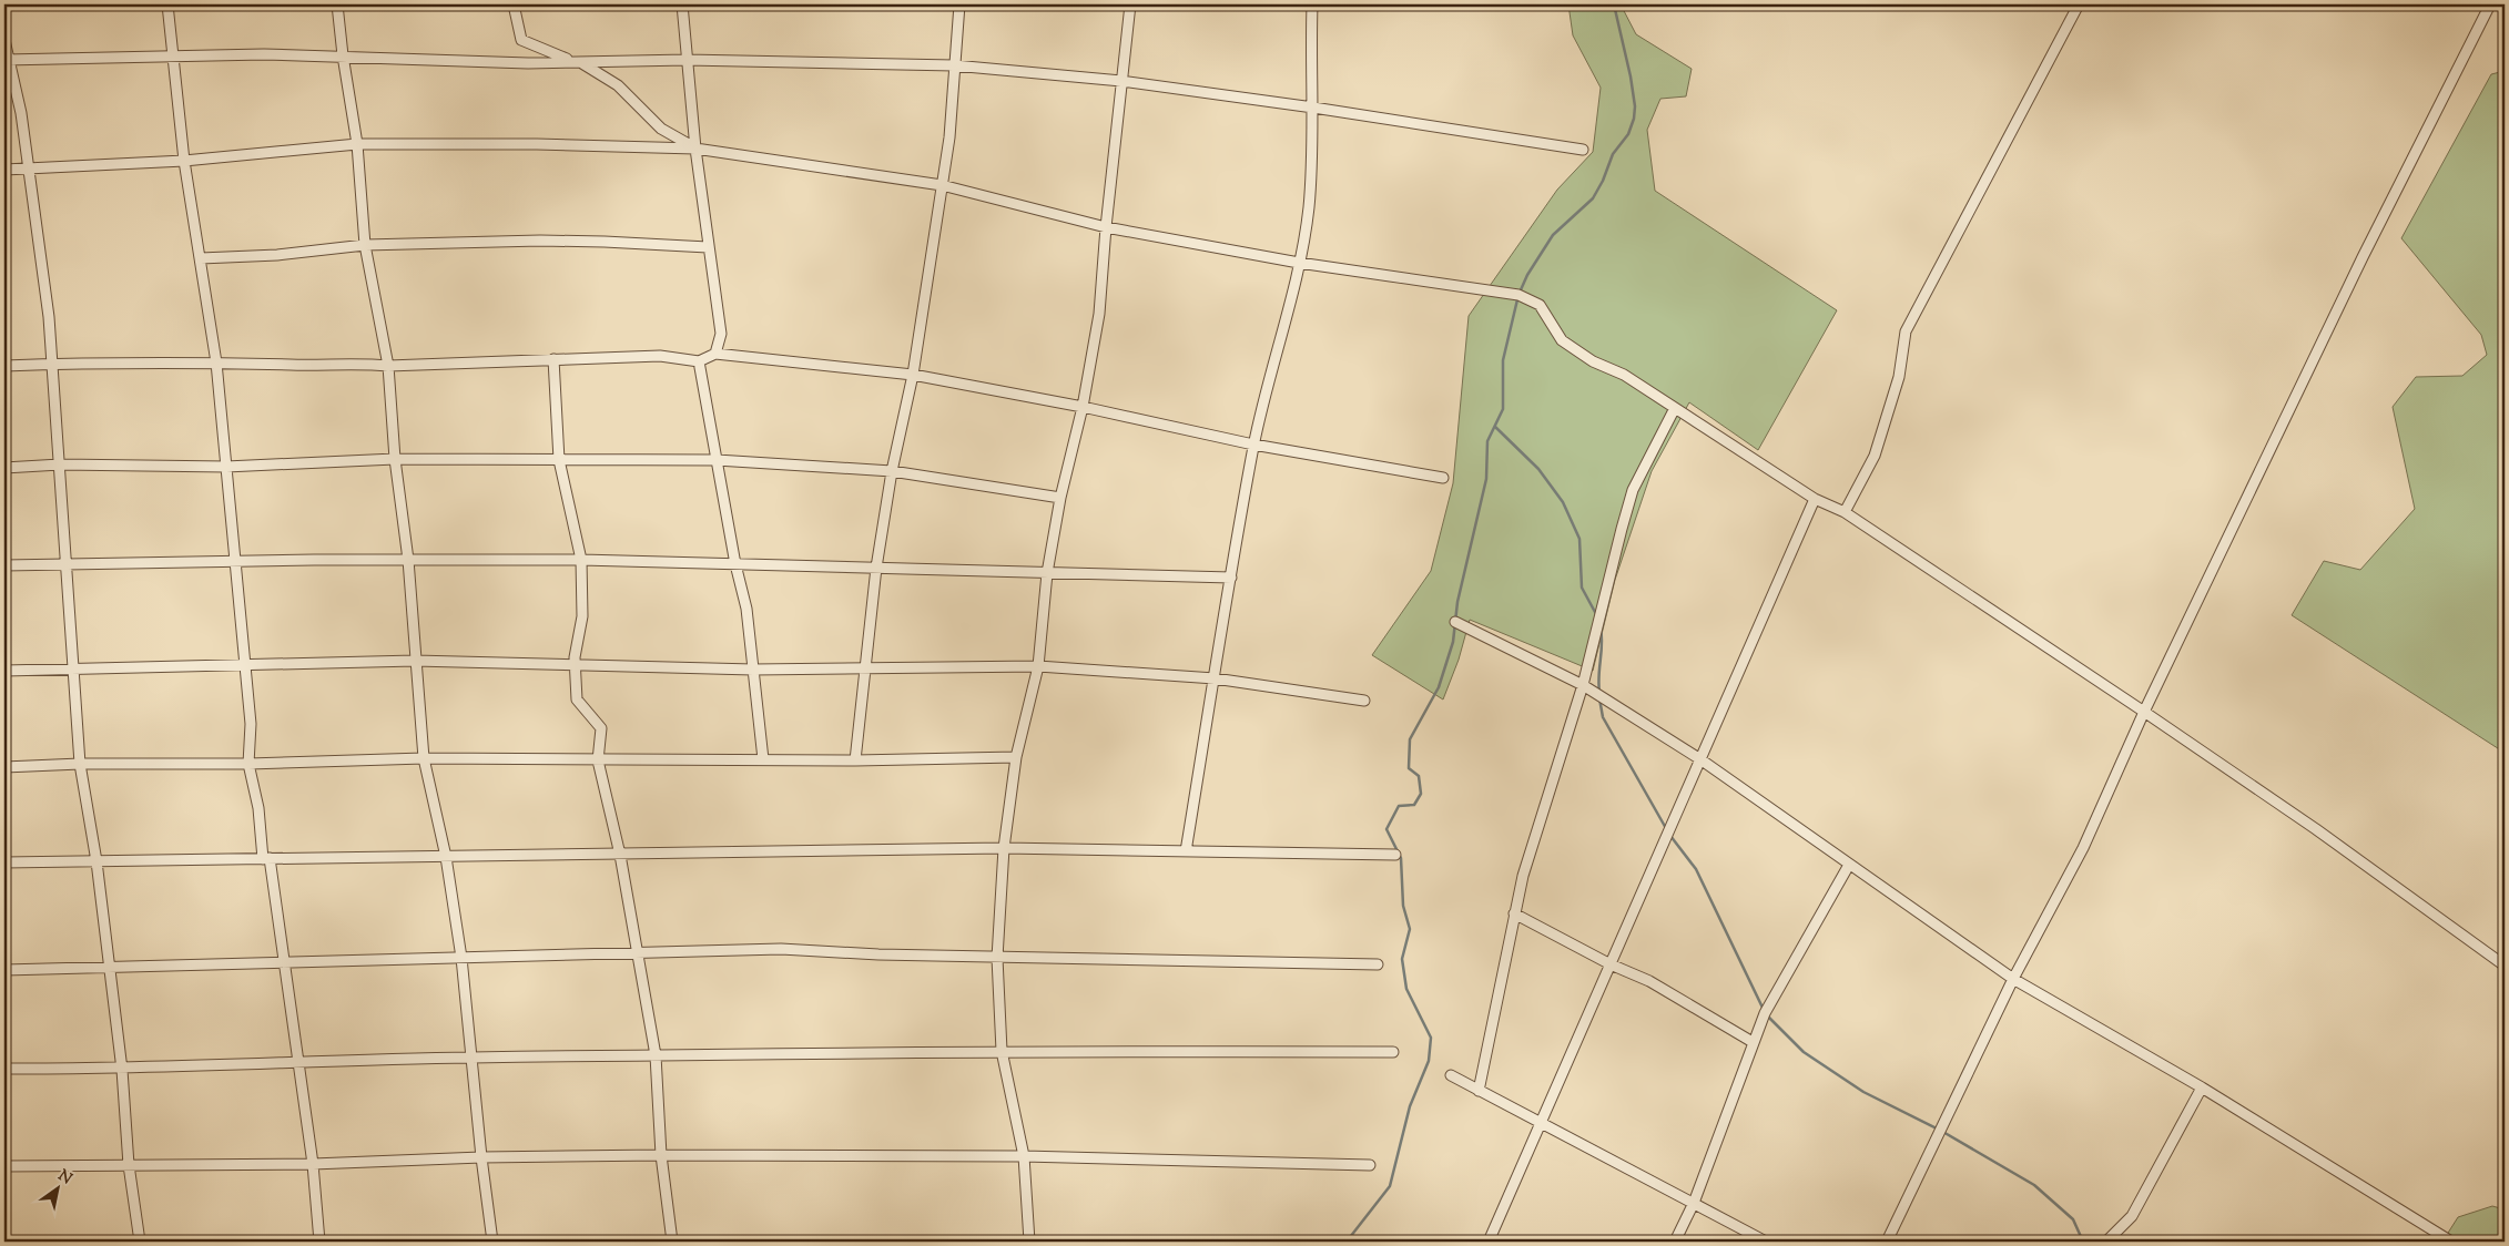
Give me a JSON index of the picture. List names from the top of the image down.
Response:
{
  "north": "top right"
}
